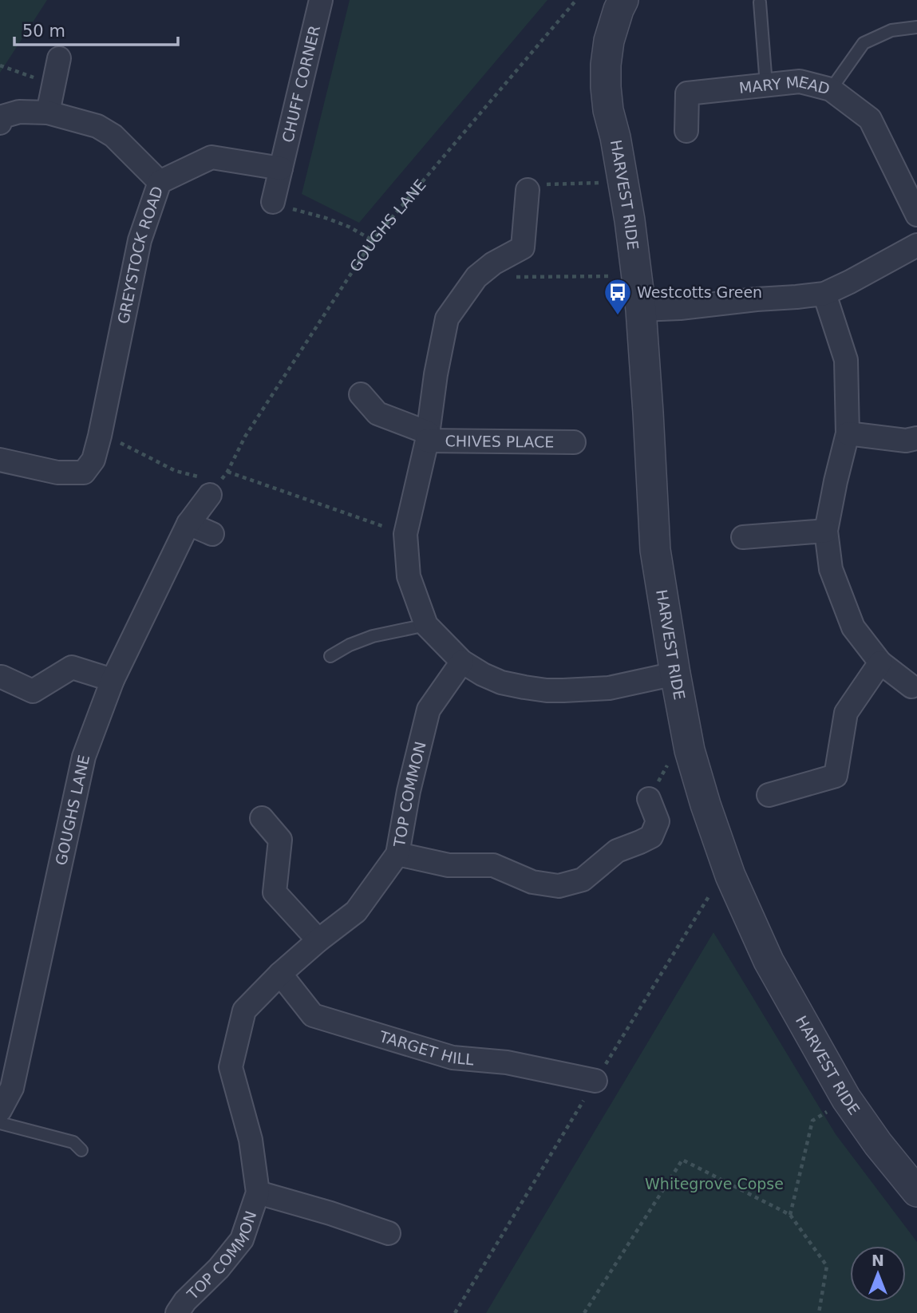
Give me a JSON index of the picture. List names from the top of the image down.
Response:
{
  "streets": {
    "street": [
      "CHUFF CORNER",
      "MARY MEAD",
      "HARVEST RIDE",
      "GOUGHS LANE",
      "GREYSTOCK ROAD",
      "CHIVES PLACE",
      "TOP COMMON",
      "TARGET HILL"
    ]
  },
  "crossings": [
    ["CHUFF CORNER", "GREYSTOCK ROAD"],
    ["TOP COMMON", "TARGET HILL"]
  ],
  "parks": ["Whitegrove Copse"],
  "places": {
    "bus stop": ["Westcotts Green"]
  },
  "scale_bar": "50 m",
  "north": "top"
}
